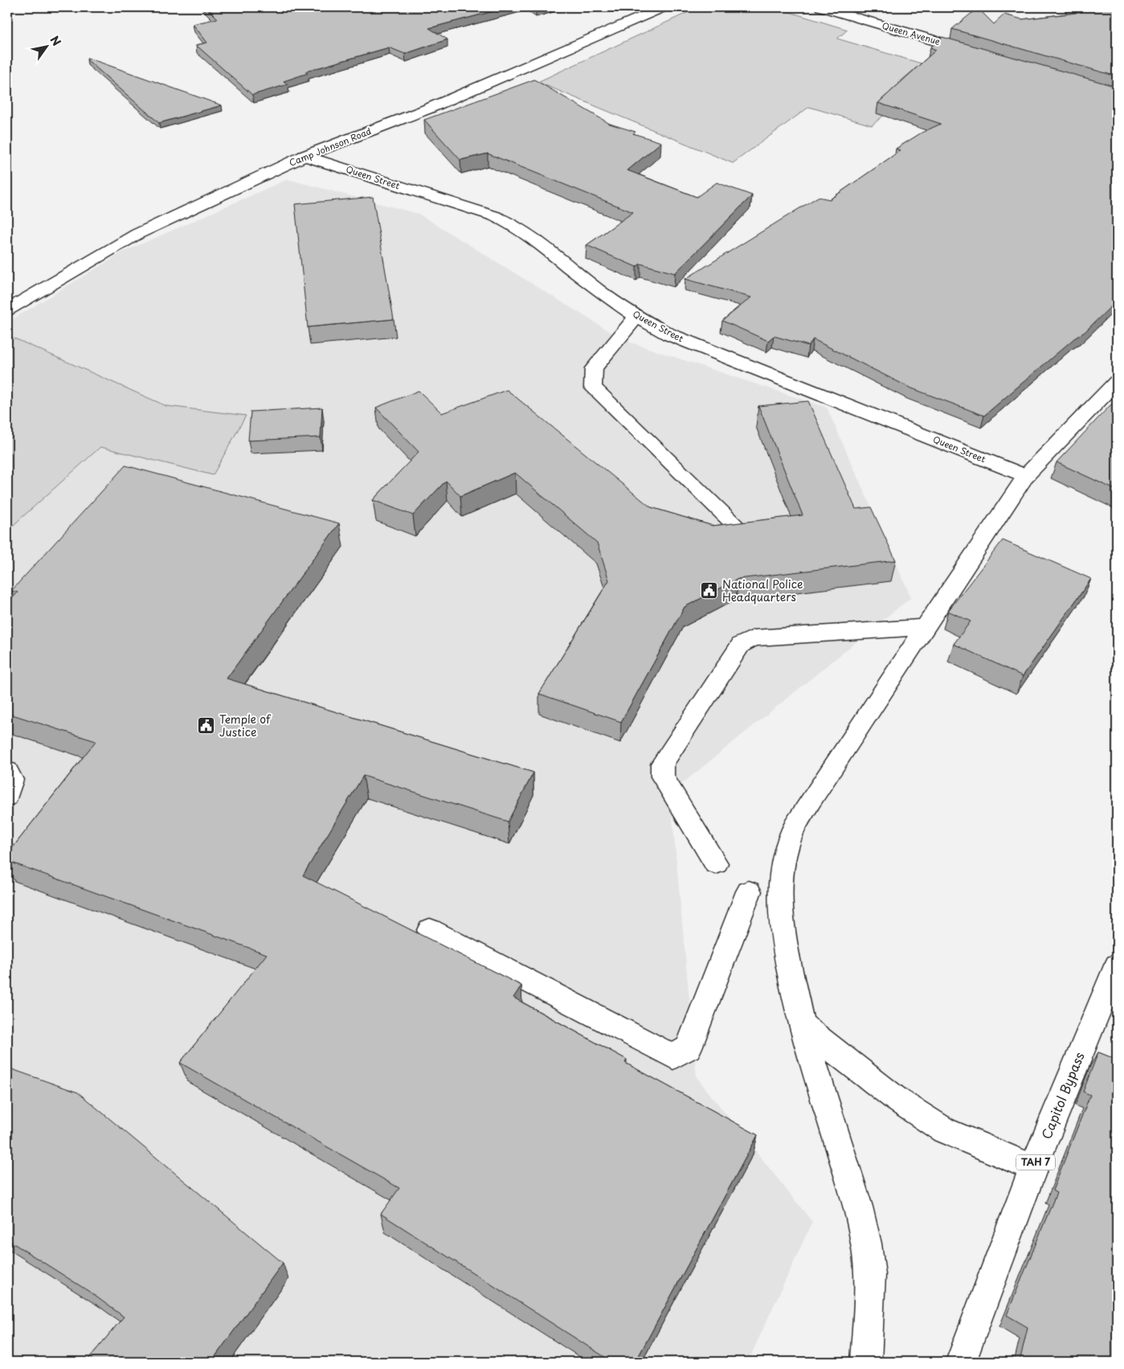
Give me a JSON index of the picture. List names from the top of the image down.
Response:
{
  "streets": {
    "main road": [
      "Queen Avenue",
      "Camp Johnson Road",
      "Queen Street",
      "Capitol Bypass",
      "TAH 7"
    ]
  },
  "crossings": [
    ["Camp Johnson Road", "Queen Street"]
  ],
  "places": {
    "public building": ["National Police Headquarters", "Temple of Justice"]
  },
  "north": "top right"
}
